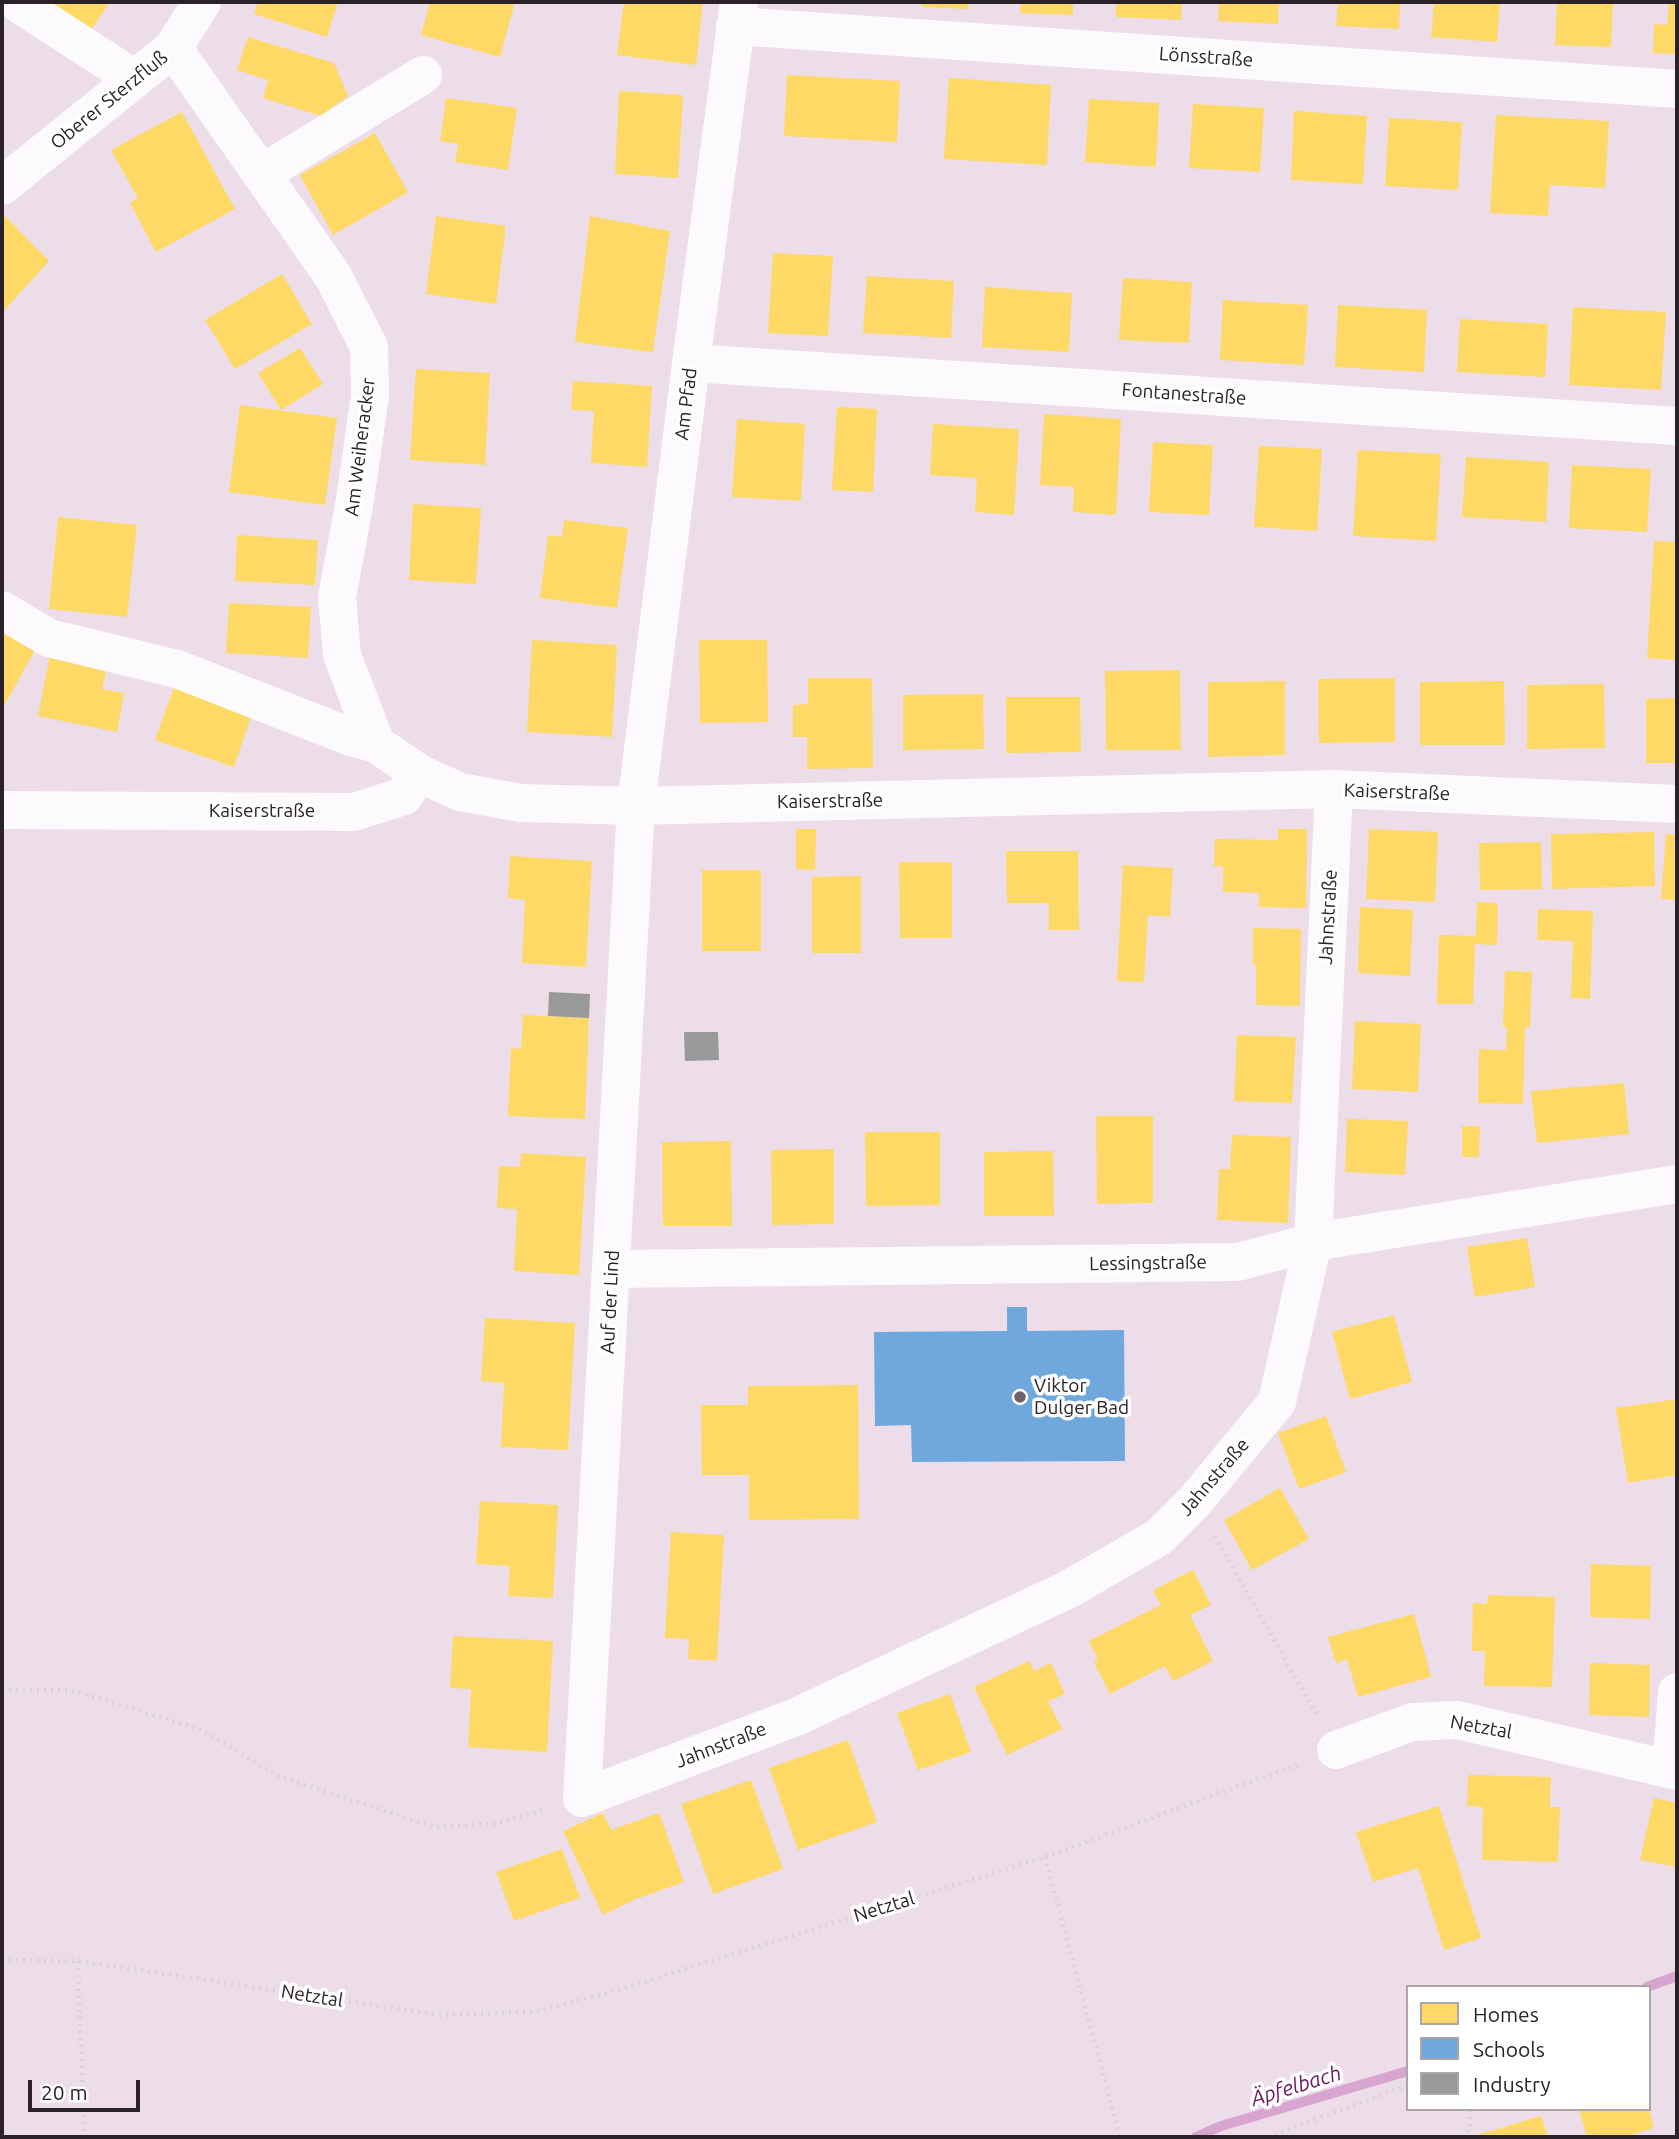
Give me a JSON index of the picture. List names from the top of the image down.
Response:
{
  "streets": {
    "street": [
      "Lönsstraße",
      "Oberer Sterzfluß",
      "Fontanestraße",
      "Am Pfad",
      "Am Weiheracker",
      "Kaiserstraße",
      "Jahnstraße",
      "Lessingstraße",
      "Auf der Lind",
      "Netztal"
    ]
  },
  "crossings": [
    ["Lönsstraße", "Am Pfad"],
    ["Oberer Sterzfluß", "Am Weiheracker"],
    ["Fontanestraße", "Am Pfad"],
    ["Am Pfad", "Kaiserstraße"],
    ["Am Pfad", "Auf der Lind"],
    ["Kaiserstraße", "Jahnstraße"],
    ["Kaiserstraße", "Auf der Lind"],
    ["Jahnstraße", "Lessingstraße"],
    ["Jahnstraße", "Auf der Lind"],
    ["Lessingstraße", "Auf der Lind"]
  ],
  "water": ["Äpfelbach"],
  "places": ["Viktor Dulger Bad"],
  "legend": ["Homes", "Schools", "Industry"],
  "scale_bar": "20 m"
}
